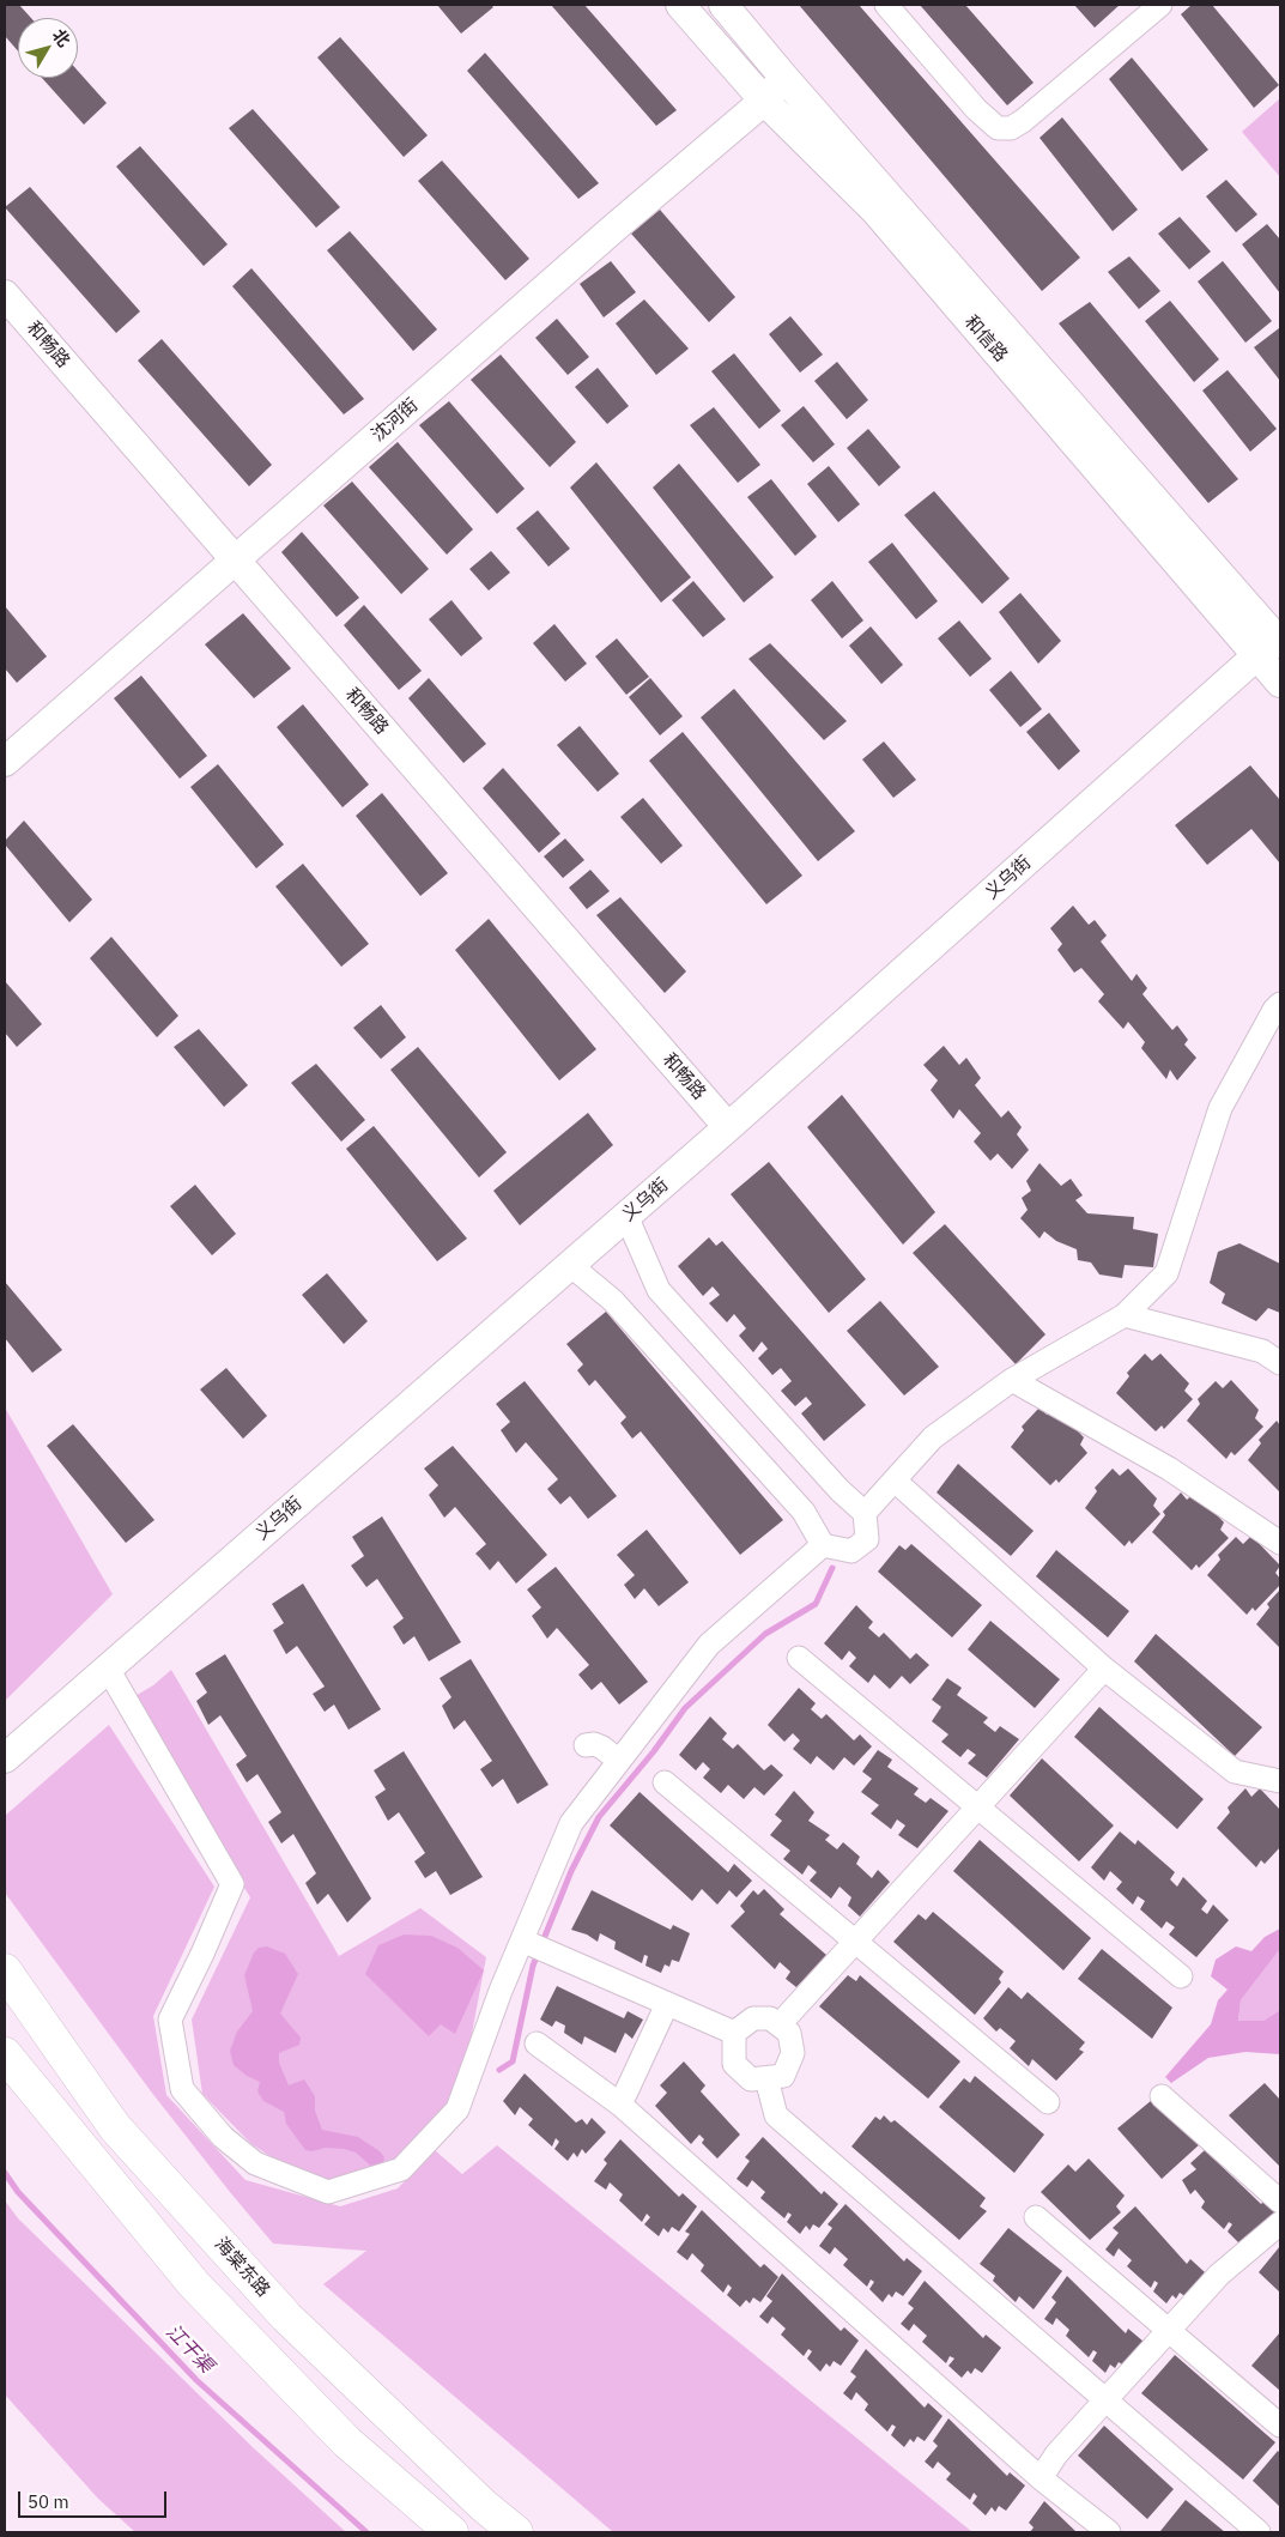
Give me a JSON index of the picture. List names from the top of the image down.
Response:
{
  "streets": {
    "main road": ["海棠东路"],
    "street": [
      "和信路",
      "和畅路",
      "沈河街",
      "义乌街"
    ]
  },
  "crossings": [
    ["和信路", "沈河街"],
    ["和信路", "义乌街"],
    ["和畅路", "沈河街"],
    ["和畅路", "义乌街"]
  ],
  "water": ["江干渠"],
  "scale_bar": "50 m",
  "north": "top right"
}
